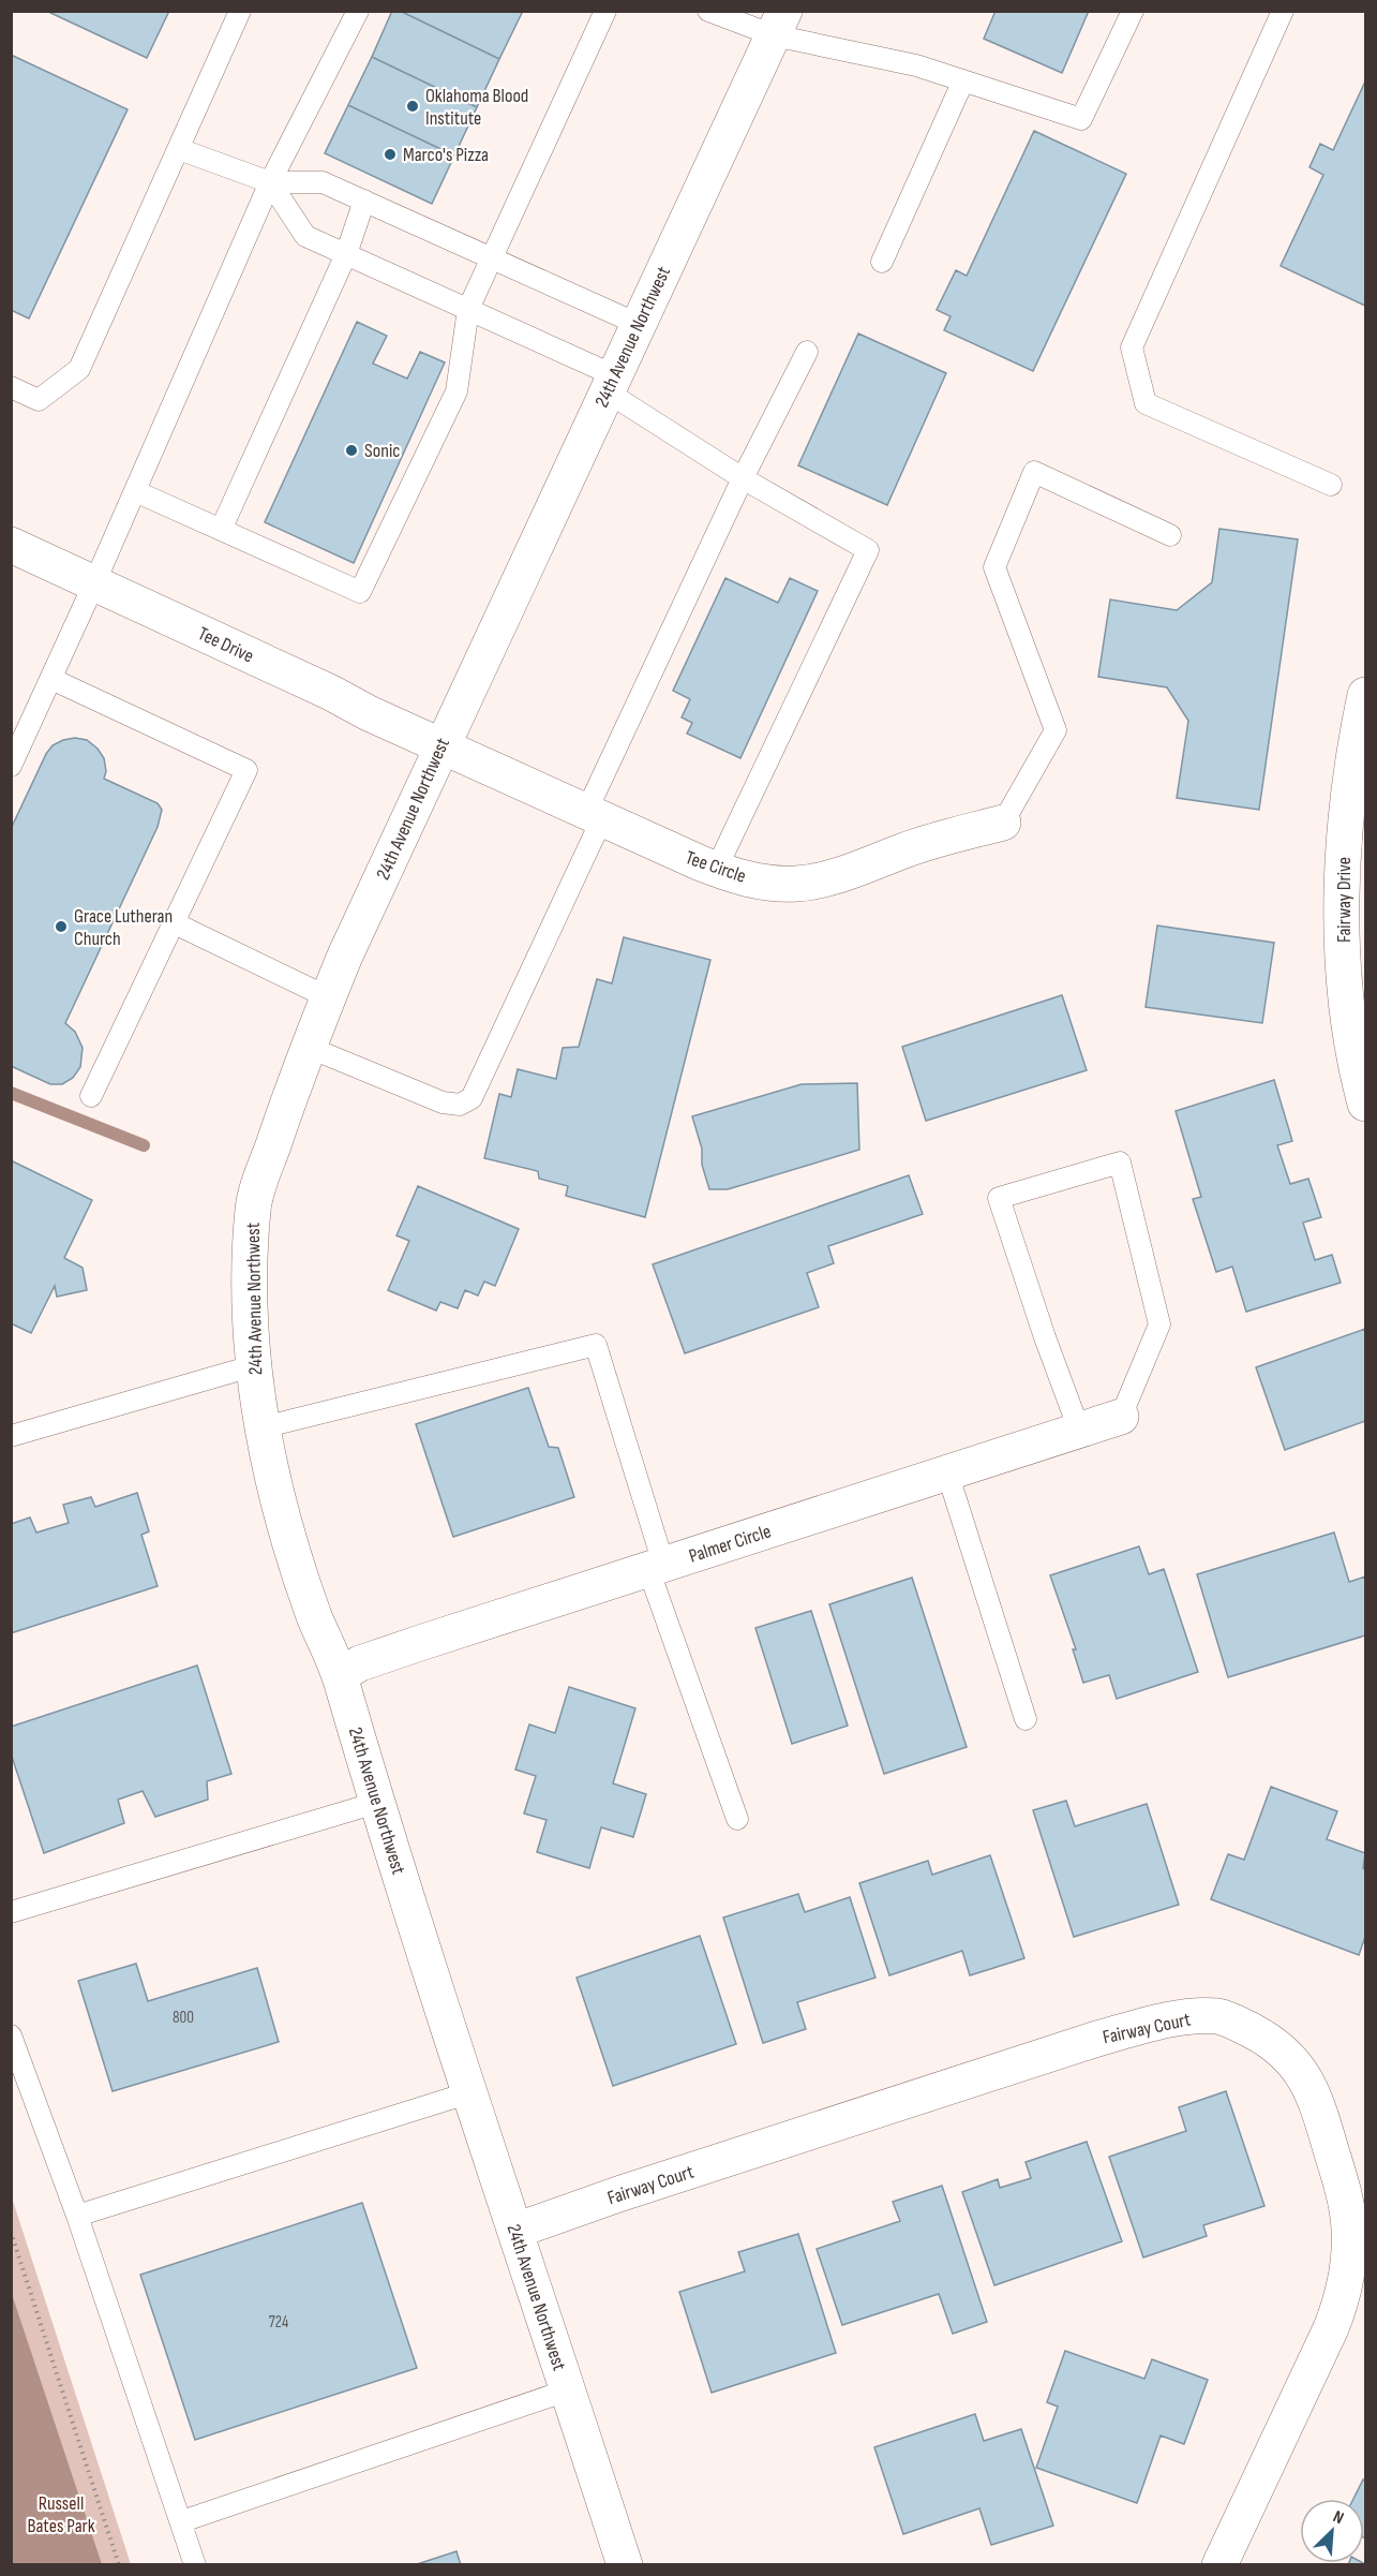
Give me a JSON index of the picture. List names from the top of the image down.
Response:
{
  "streets": {
    "street": [
      "24th Avenue Northwest",
      "Tee Drive",
      "Tee Circle",
      "Fairway Drive",
      "Palmer Circle",
      "Fairway Court"
    ]
  },
  "crossings": [
    ["24th Avenue Northwest", "Tee Drive"],
    ["24th Avenue Northwest", "Tee Circle"],
    ["24th Avenue Northwest", "Palmer Circle"],
    ["24th Avenue Northwest", "Fairway Court"],
    ["Tee Drive", "Tee Circle"]
  ],
  "parks": ["Russell Bates Park"],
  "places": [
    "Oklahoma Blood Institute",
    "Marco's Pizza",
    "Sonic",
    "Grace Lutheran Church"
  ],
  "house_numbers": ["800", "724"],
  "north": "top right"
}
